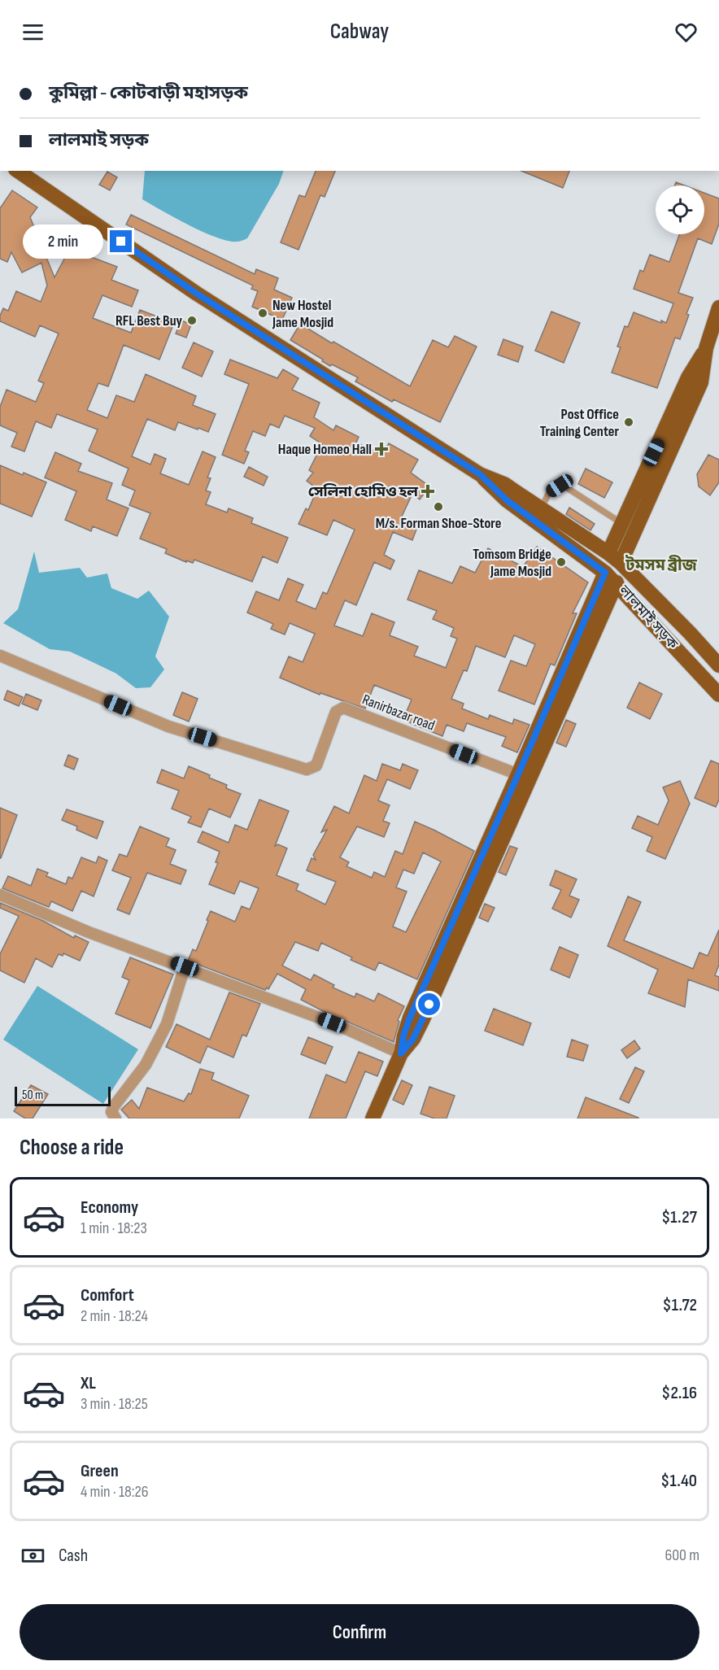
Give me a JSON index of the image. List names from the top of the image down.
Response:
{
  "streets": {
    "main road": ["লালমাই সড়ক"],
    "street": ["Ranirbazar road"]
  },
  "districts": ["টমসম ব্রীজ"],
  "places": {
    "other": [
      "New Hostel Jame Mosjid",
      "RFL Best Buy",
      "Post Office Training Center",
      "M/s. Forman Shoe-Store",
      "Tomsom Bridge Jame Mosjid"
    ],
    "health": ["Haque Homeo Hall", "সেলিনা হোমিও হল"]
  },
  "scale_bar": "50 m",
  "page": {
    "header": "Cabway",
    "banner": ["কুমিল্লা - কোটবাড়ী মহাসড়ক", "লালমাই সড়ক"],
    "bubble": "2 min",
    "scale": "50 m",
    "heading": "Choose a ride",
    "list": [
      {
        "name": "Economy",
        "note": "1 min · 18:23",
        "value": "$1.27"
      },
      {
        "name": "Comfort",
        "note": "2 min · 18:24",
        "value": "$1.72"
      },
      {
        "name": "XL",
        "note": "3 min · 18:25",
        "value": "$2.16"
      },
      {
        "name": "Green",
        "note": "4 min · 18:26",
        "value": "$1.40"
      }
    ],
    "pay": ["Cash", "600 m"],
    "buttons": "Confirm"
  }
}
